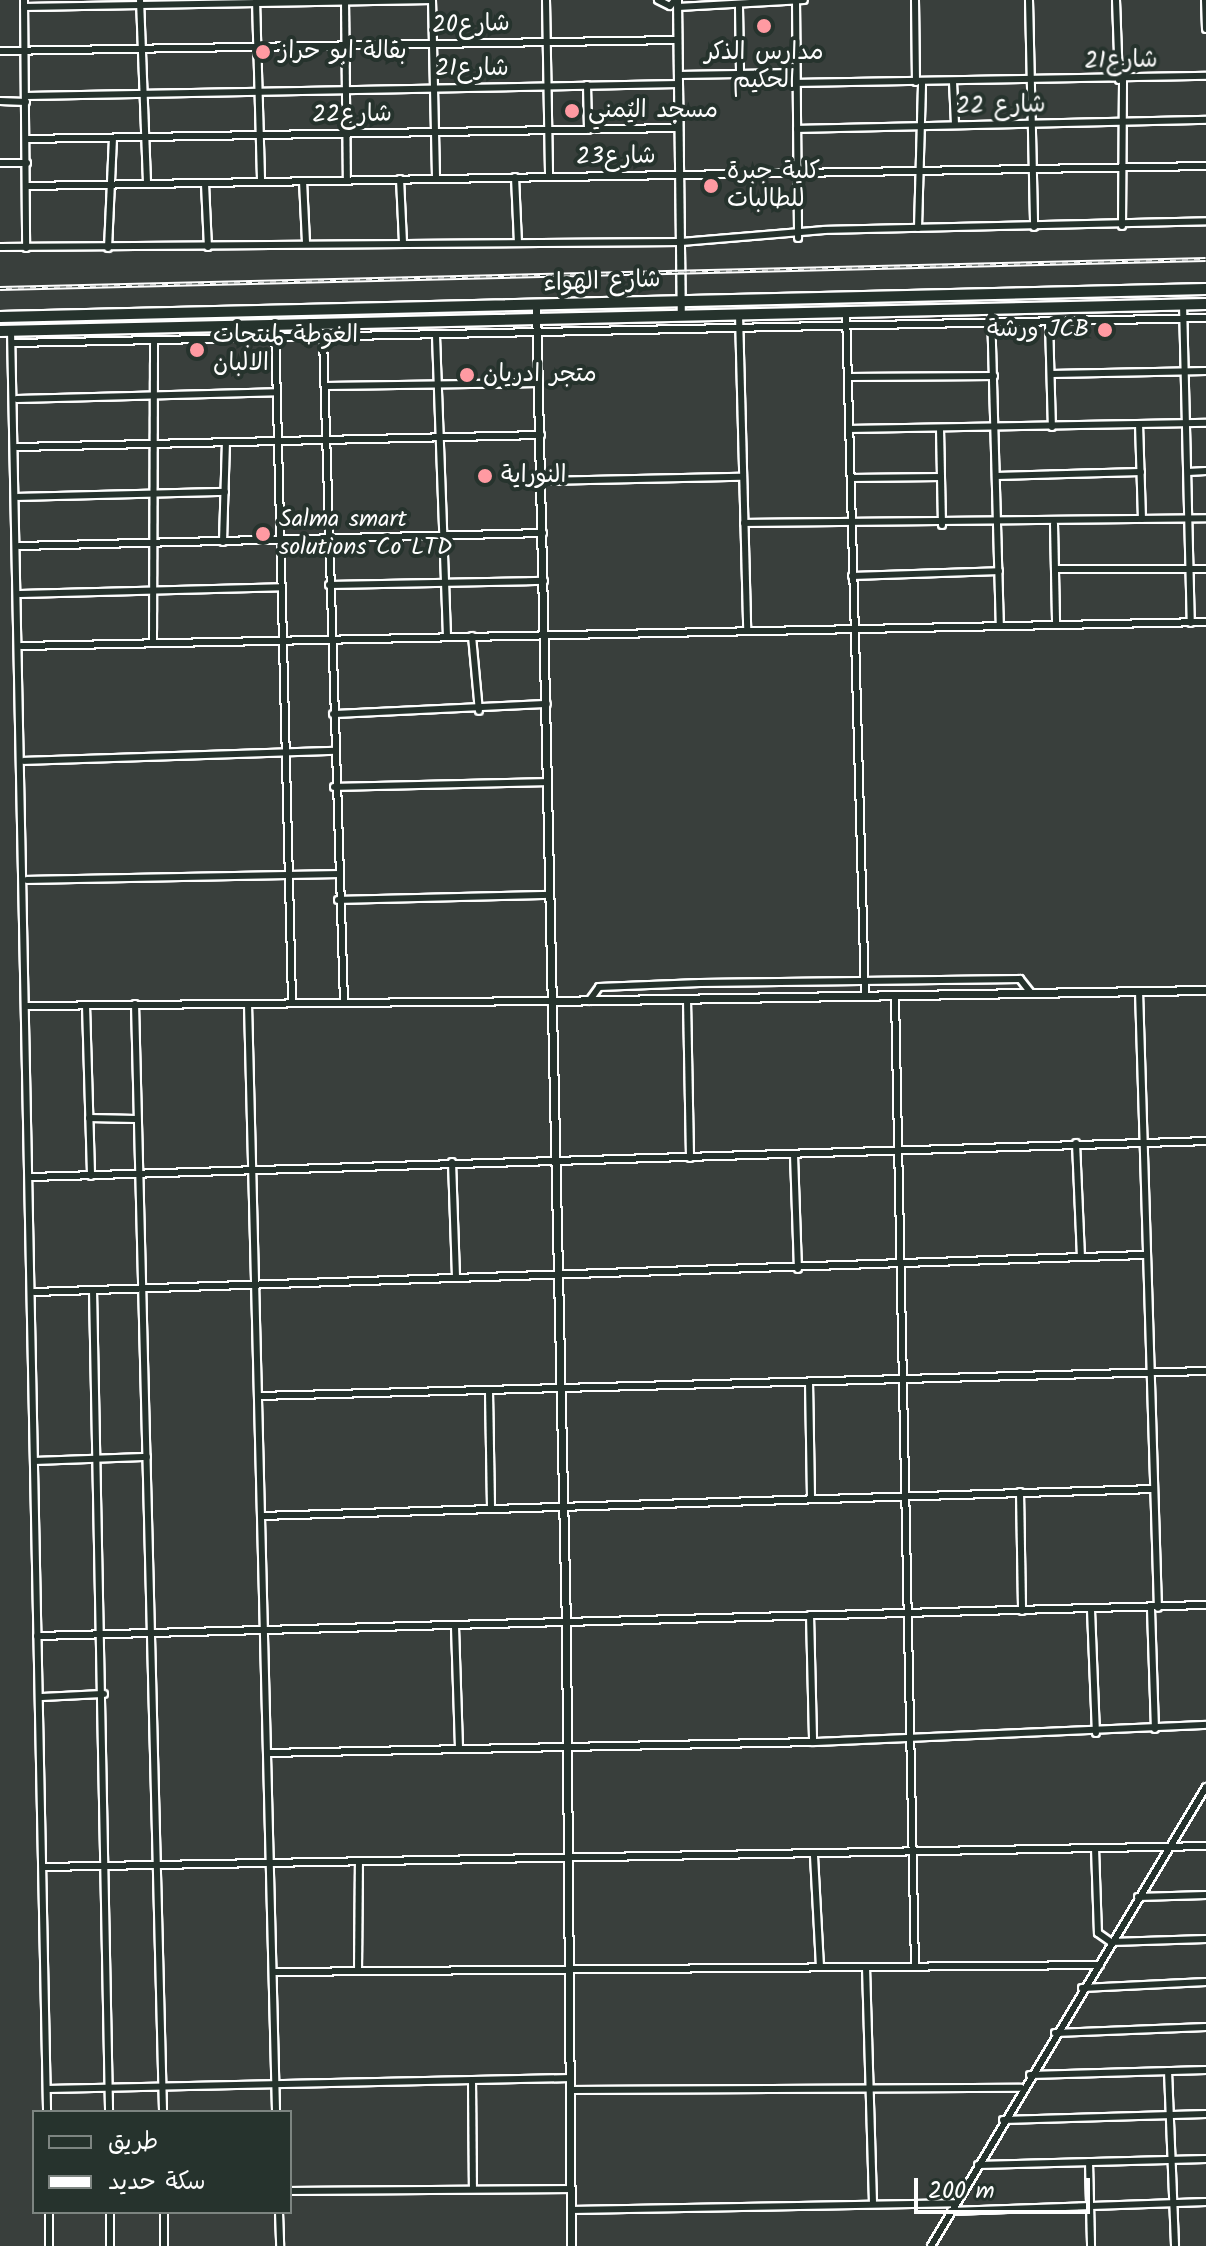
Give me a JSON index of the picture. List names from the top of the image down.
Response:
{
  "streets": {
    "highway": ["شارع الهواء"],
    "street": [
      "شارع20",
      "شارع21",
      "شارع 22",
      "شارع22",
      "شارع23"
    ]
  },
  "places": [
    "مدارس الذكر الحكيم",
    "بقالة ابو حراز",
    "مسجد اليُمني",
    "كلية جبرة للطالبات",
    "ورشة JCB",
    "الغوطة لمنتجات الالبان",
    "متجر ادريان",
    "النوراية",
    "Salma smart solutions Co LTD"
  ],
  "legend": ["طريق", "سكة حديد"],
  "scale_bar": "200 m"
}
